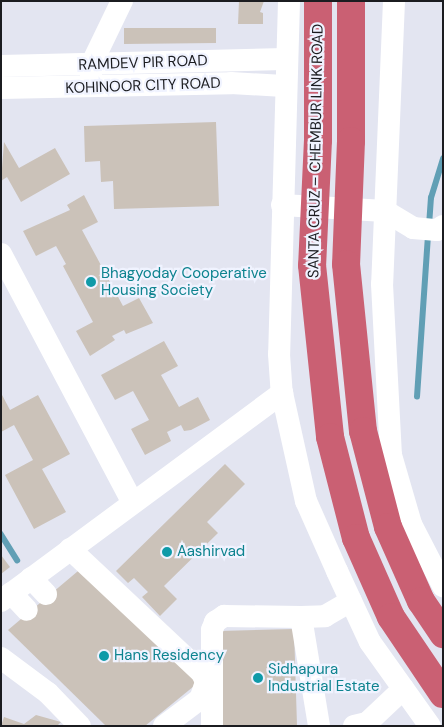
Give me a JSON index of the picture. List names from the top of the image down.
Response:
{
  "streets": {
    "highway": ["SANTA CRUZ – CHEMBUR LINK ROAD"],
    "street": ["RAMDEV PIR ROAD", "KOHINOOR CITY ROAD"]
  },
  "places": [
    "Bhagyoday Cooperative Housing Society",
    "Aashirvad",
    "Hans Residency",
    "Sidhapura Industrial Estate"
  ]
}
